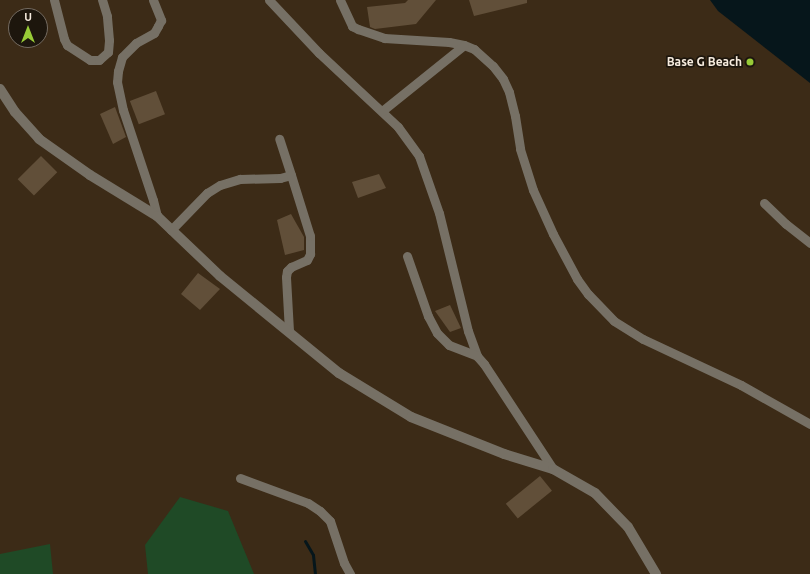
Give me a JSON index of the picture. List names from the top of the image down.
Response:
{
  "places": ["Base G Beach"],
  "north": "top"
}
